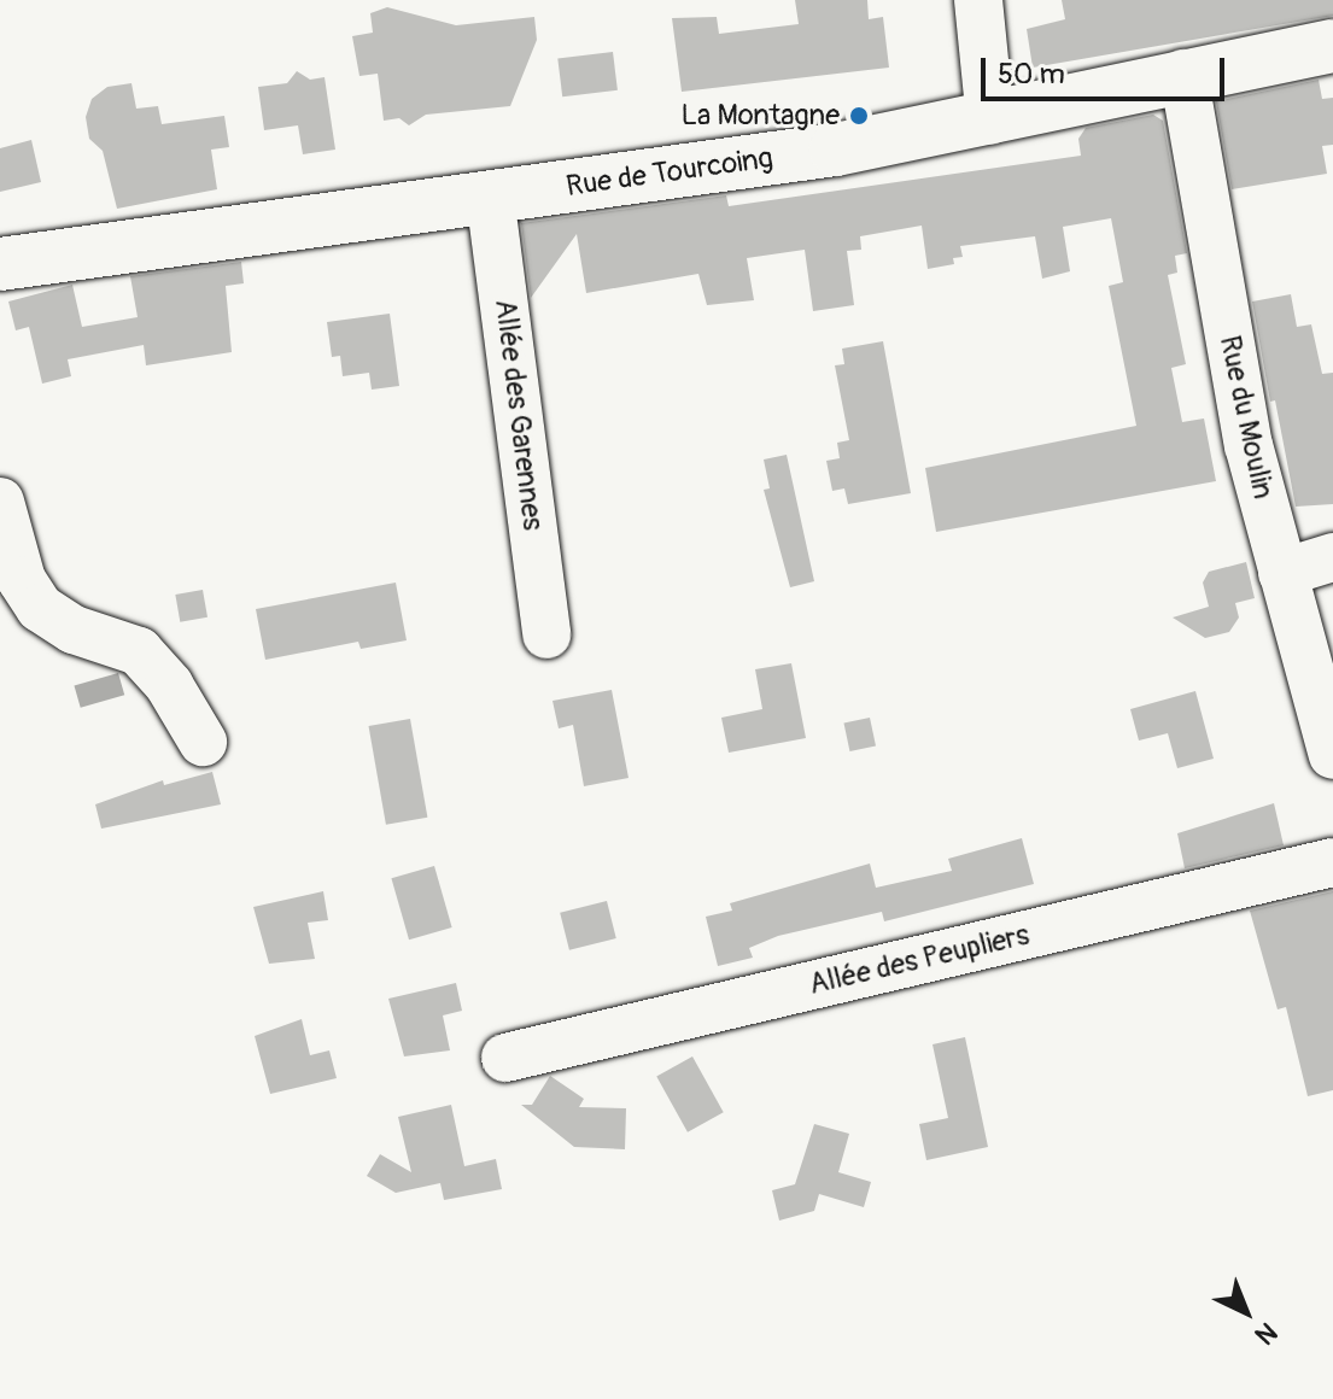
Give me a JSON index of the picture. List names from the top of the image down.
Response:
{
  "streets": {
    "main road": ["Rue de Tourcoing"],
    "street": ["Allée des Garennes", "Rue du Moulin", "Allée des Peupliers"]
  },
  "crossings": [
    ["Rue de Tourcoing", "Allée des Garennes"],
    ["Rue de Tourcoing", "Rue du Moulin"]
  ],
  "places": ["La Montagne"],
  "scale_bar": "50 m",
  "north": "bottom right"
}
